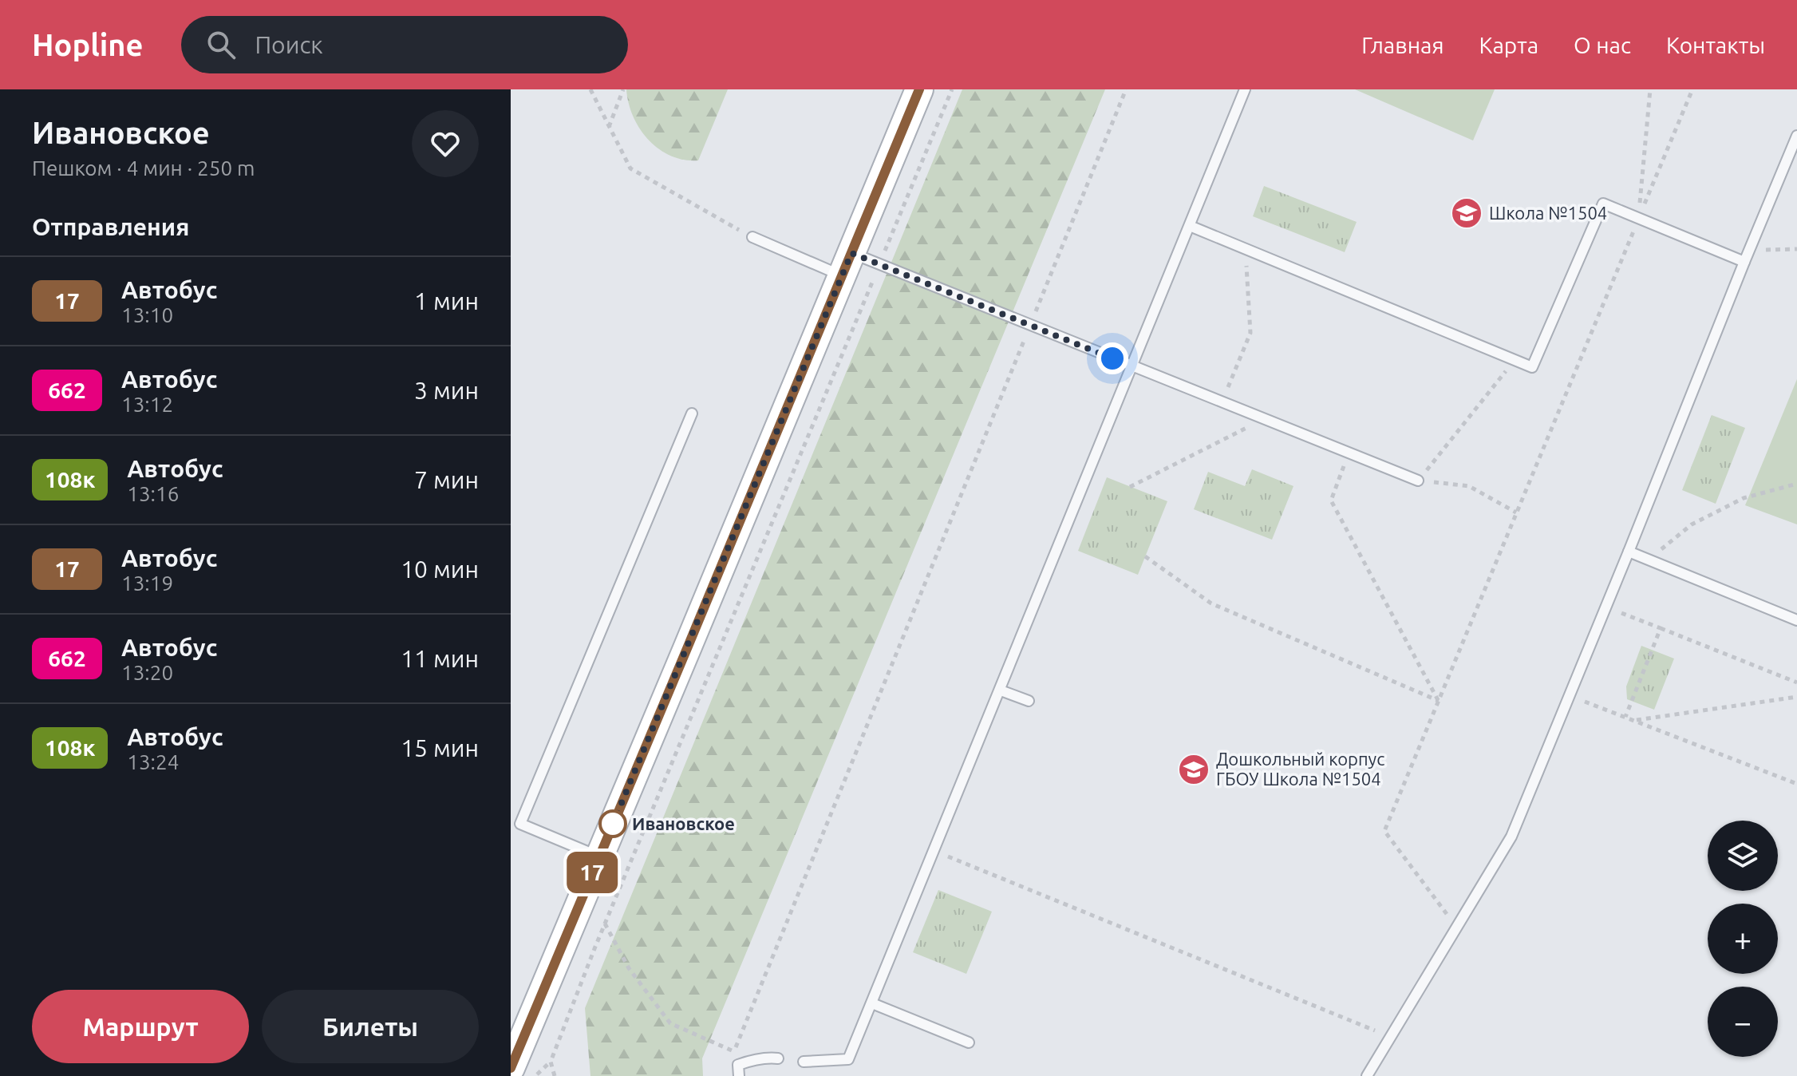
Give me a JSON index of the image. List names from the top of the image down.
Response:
{
  "places": {
    "school or university": ["Школа №1504", "Дошкольный корпус ГБОУ Школа №1504"],
    "other": ["Ивановское"]
  },
  "lines": ["bus line 17"],
  "page": {
    "header": "Hopline",
    "search": "Поиск",
    "nav": [
      "Главная",
      "Карта",
      "О нас",
      "Контакты"
    ],
    "heading": [
      ["Ивановское", "Пешком · 4 мин · 250 m"],
      "Отправления"
    ],
    "on_map": "17",
    "list": [
      {
        "mark": "17",
        "name": "Автобус",
        "note": "13:10",
        "value": "1 мин"
      },
      {
        "mark": "662",
        "name": "Автобус",
        "note": "13:12",
        "value": "3 мин"
      },
      {
        "mark": "108к",
        "name": "Автобус",
        "note": "13:16",
        "value": "7 мин"
      },
      {
        "mark": "17",
        "name": "Автобус",
        "note": "13:19",
        "value": "10 мин"
      },
      {
        "mark": "662",
        "name": "Автобус",
        "note": "13:20",
        "value": "11 мин"
      },
      {
        "mark": "108к",
        "name": "Автобус",
        "note": "13:24",
        "value": "15 мин"
      }
    ],
    "map_buttons": ["+", "−"],
    "buttons": ["Маршрут", "Билеты"]
  }
}
